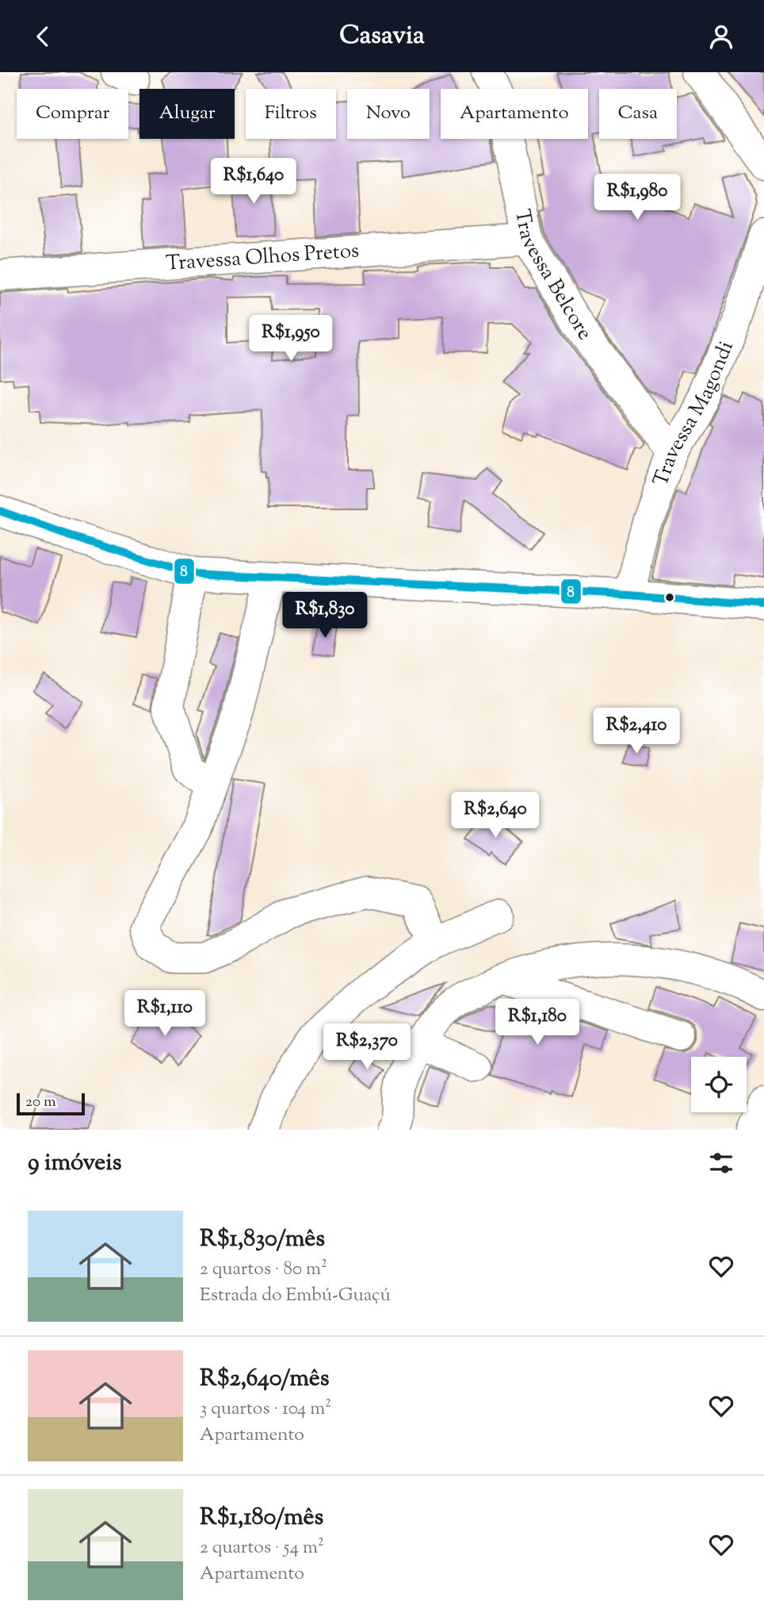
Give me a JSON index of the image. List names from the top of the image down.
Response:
{
  "streets": {
    "street": ["Travessa Olhos Pretos", "Travessa Belcore", "Travessa Magondi"]
  },
  "crossings": [
    ["Travessa Olhos Pretos", "Travessa Belcore"],
    ["Travessa Belcore", "Travessa Magondi"]
  ],
  "lines": ["transit line 8"],
  "scale_bar": "20 m",
  "page": {
    "header": "Casavia",
    "chip": [
      "Comprar",
      "Alugar",
      "Filtros",
      "Novo",
      "Apartamento",
      "Casa"
    ],
    "price": [
      "R$1,640",
      "R$1,980",
      "R$1,950",
      "R$1,830",
      "R$2,410",
      "R$2,640",
      "R$1,110",
      "R$1,180",
      "R$2,370"
    ],
    "scale": "20 m",
    "heading": "9 imóveis",
    "list": [
      {
        "name": "R$1,830/mês",
        "note": "2 quartos · 80 m² · Estrada do Embú-Guaçú"
      },
      {
        "name": "R$2,640/mês",
        "note": "3 quartos · 104 m² · Apartamento"
      },
      {
        "name": "R$1,180/mês",
        "note": "2 quartos · 54 m² · Apartamento"
      }
    ]
  }
}
